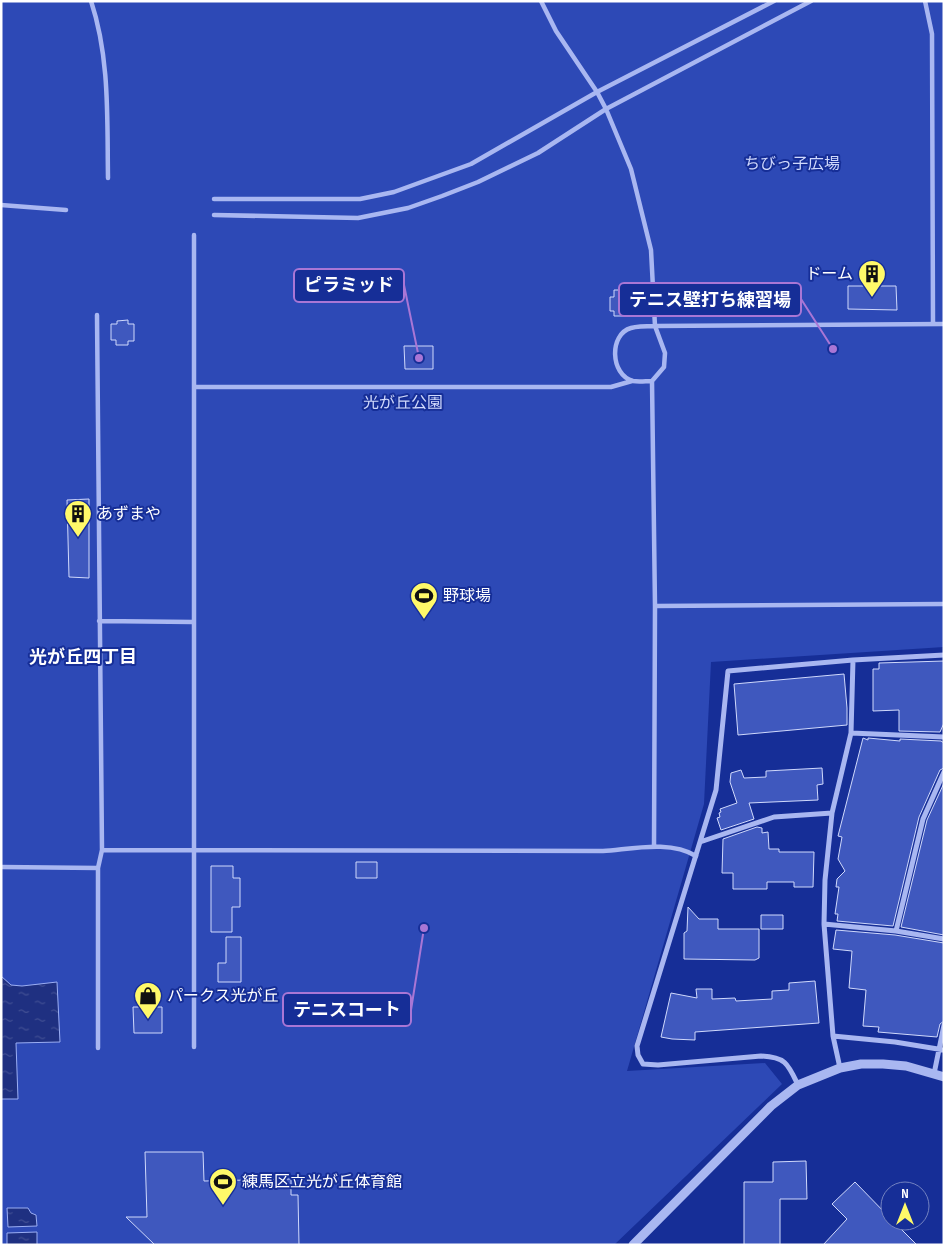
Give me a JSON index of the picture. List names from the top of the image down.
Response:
{
  "districts": ["光が丘四丁目"],
  "parks": ["ちびっ子広場", "光が丘公園"],
  "places": {
    "building": ["ドーム", "あずまや"],
    "other": ["テニス壁打ち練習場", "ピラミッド", "テニスコート"],
    "sports": ["野球場", "練馬区立光が丘体育館"],
    "shop": ["パークス光が丘"]
  },
  "north": "top"
}
